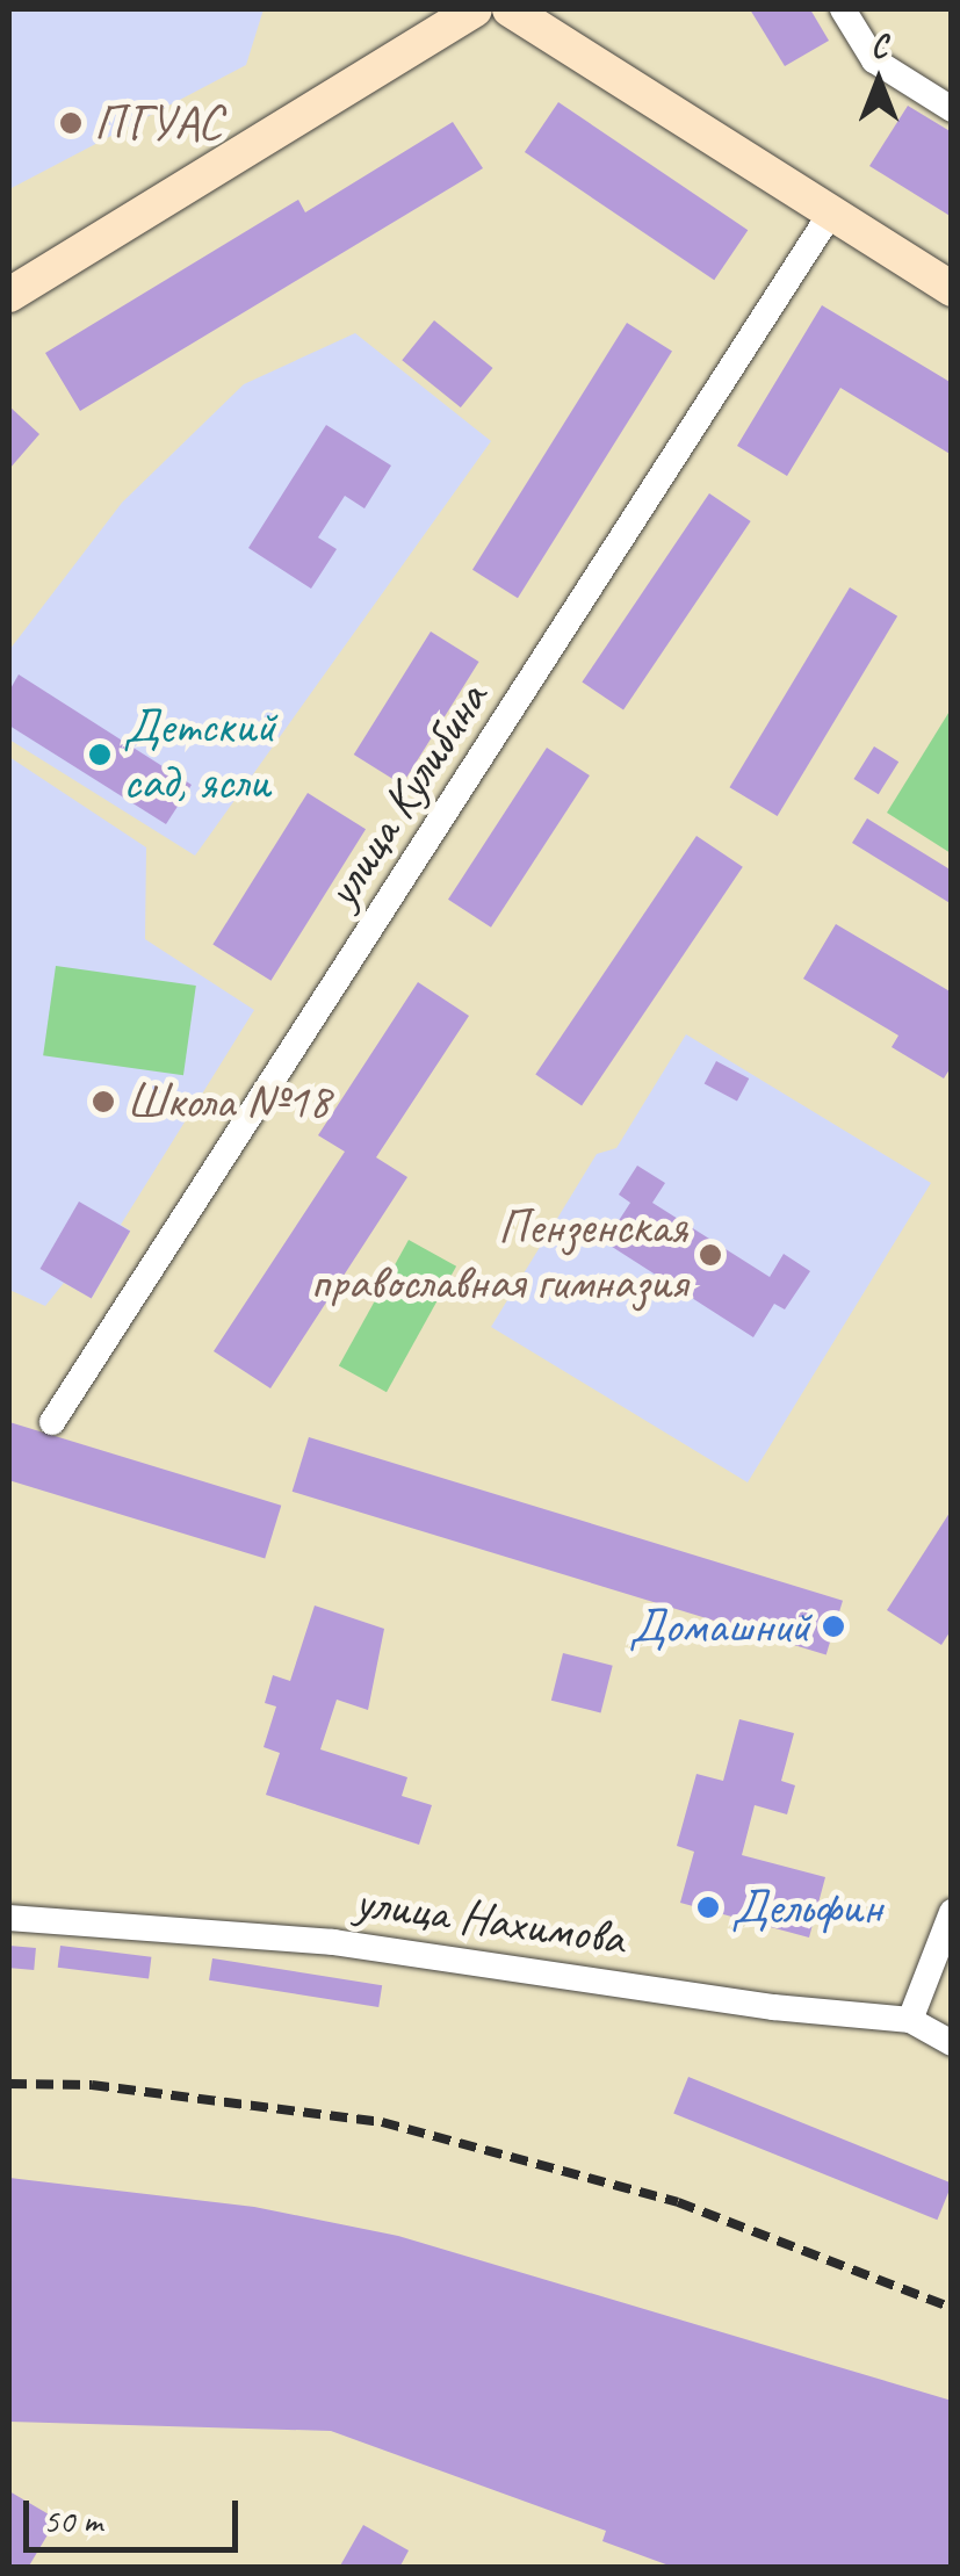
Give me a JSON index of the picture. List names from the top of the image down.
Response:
{
  "streets": {
    "street": ["улица Кулибина", "улица Нахимова"]
  },
  "places": [
    "ПГУАС",
    "Детский сад, ясли",
    "Школа №18",
    "Пензенская православная гимназия",
    "Домашний",
    "Дельфин"
  ],
  "scale_bar": "50 m",
  "north": "top"
}
